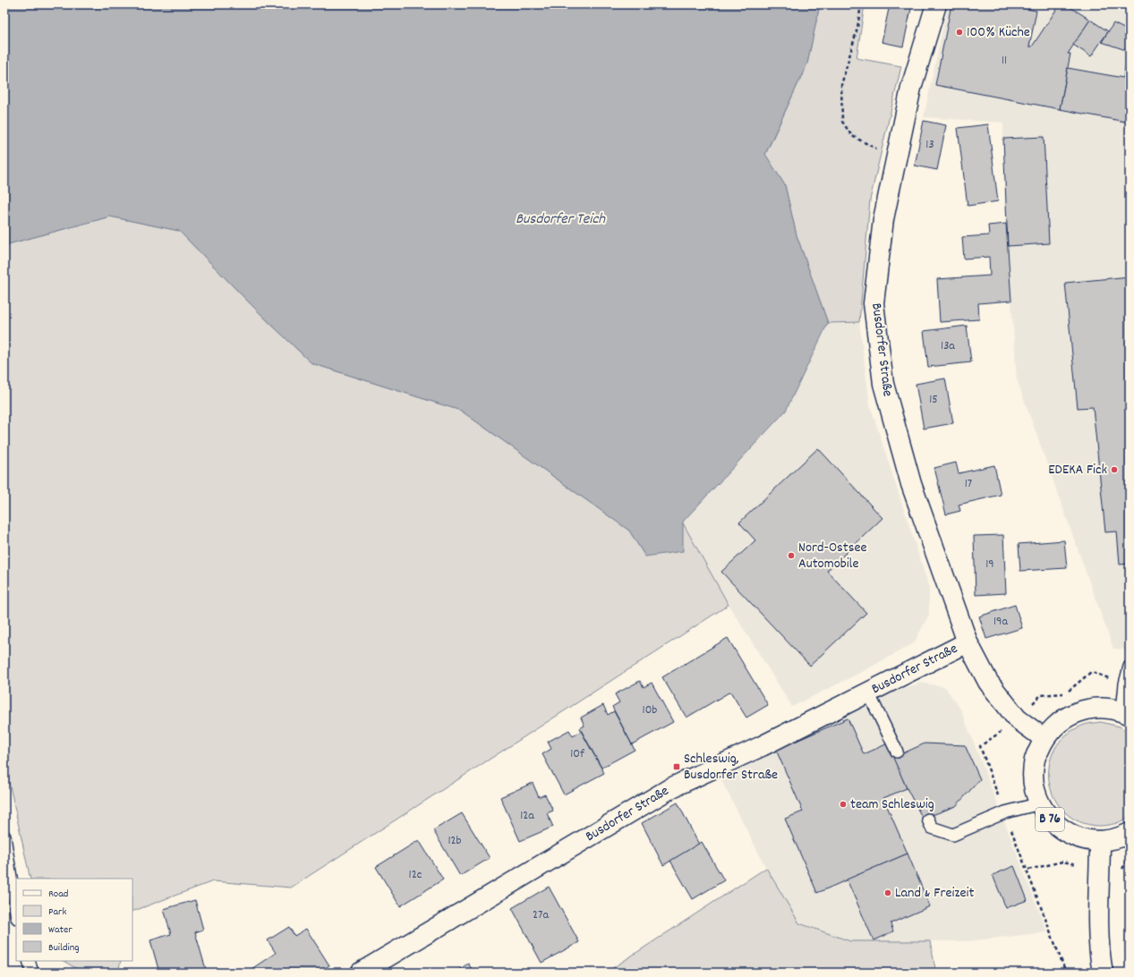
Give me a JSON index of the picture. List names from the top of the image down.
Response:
{
  "streets": {
    "street": ["Busdorfer Straße", "B 76"]
  },
  "water": ["Busdorfer Teich"],
  "places": {
    "other": [
      "100% Küche",
      "EDEKA Fick",
      "Nord-Ostsee Automobile",
      "team Schleswig",
      "Land & Freizeit"
    ],
    "transit": ["Schleswig, Busdorfer Straße"]
  },
  "house_numbers": [
    "11",
    "13",
    "13a",
    "15",
    "17",
    "19",
    "19a",
    "10b",
    "10f",
    "12a",
    "12b",
    "12c",
    "27a"
  ],
  "legend": [
    "Road",
    "Park",
    "Water",
    "Building"
  ]
}
